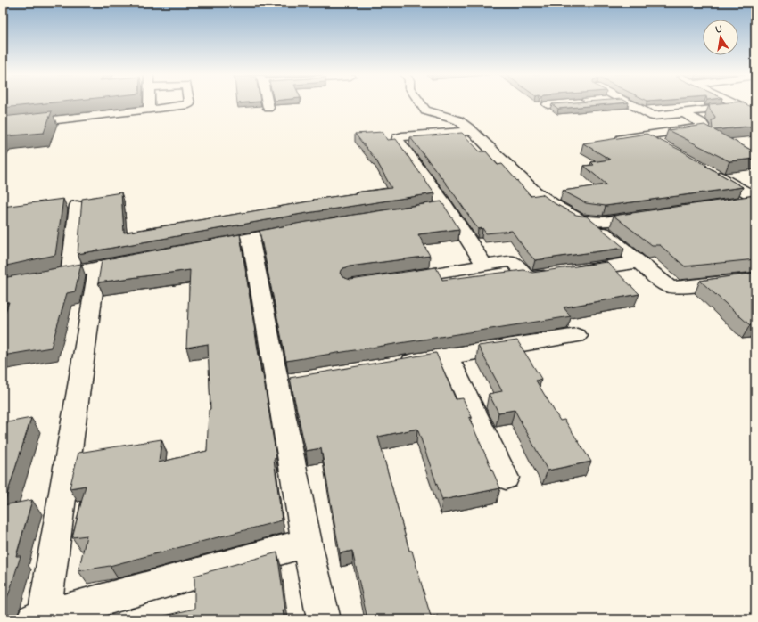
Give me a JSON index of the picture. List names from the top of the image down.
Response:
{
  "north": "top"
}
